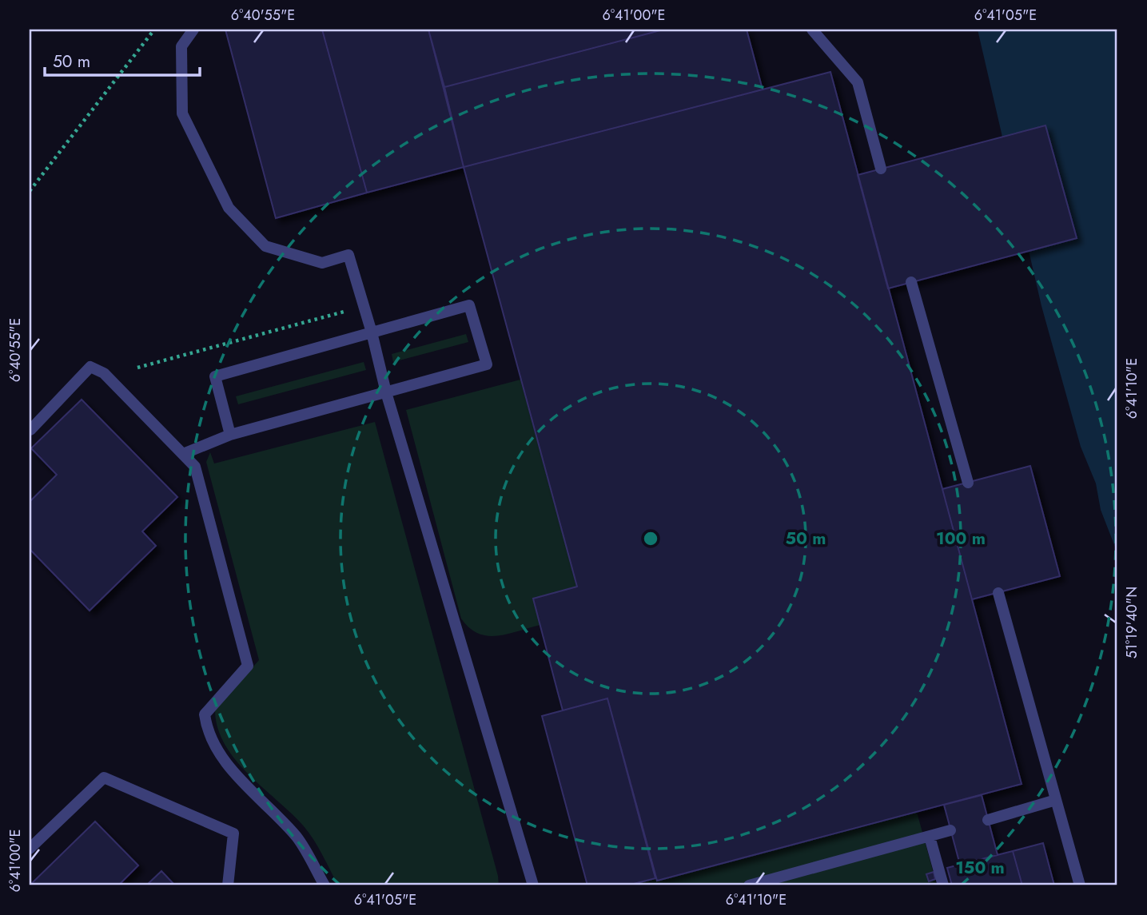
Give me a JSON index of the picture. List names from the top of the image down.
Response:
{
  "scale_bar": "50 m",
  "coordinates": [
    "6°40'55\"E",
    "6°41'00\"E",
    "6°41'05\"E",
    "6°41'10\"E",
    "51°19'40\"N"
  ],
  "rings": ["50 m", "100 m", "150 m"]
}
